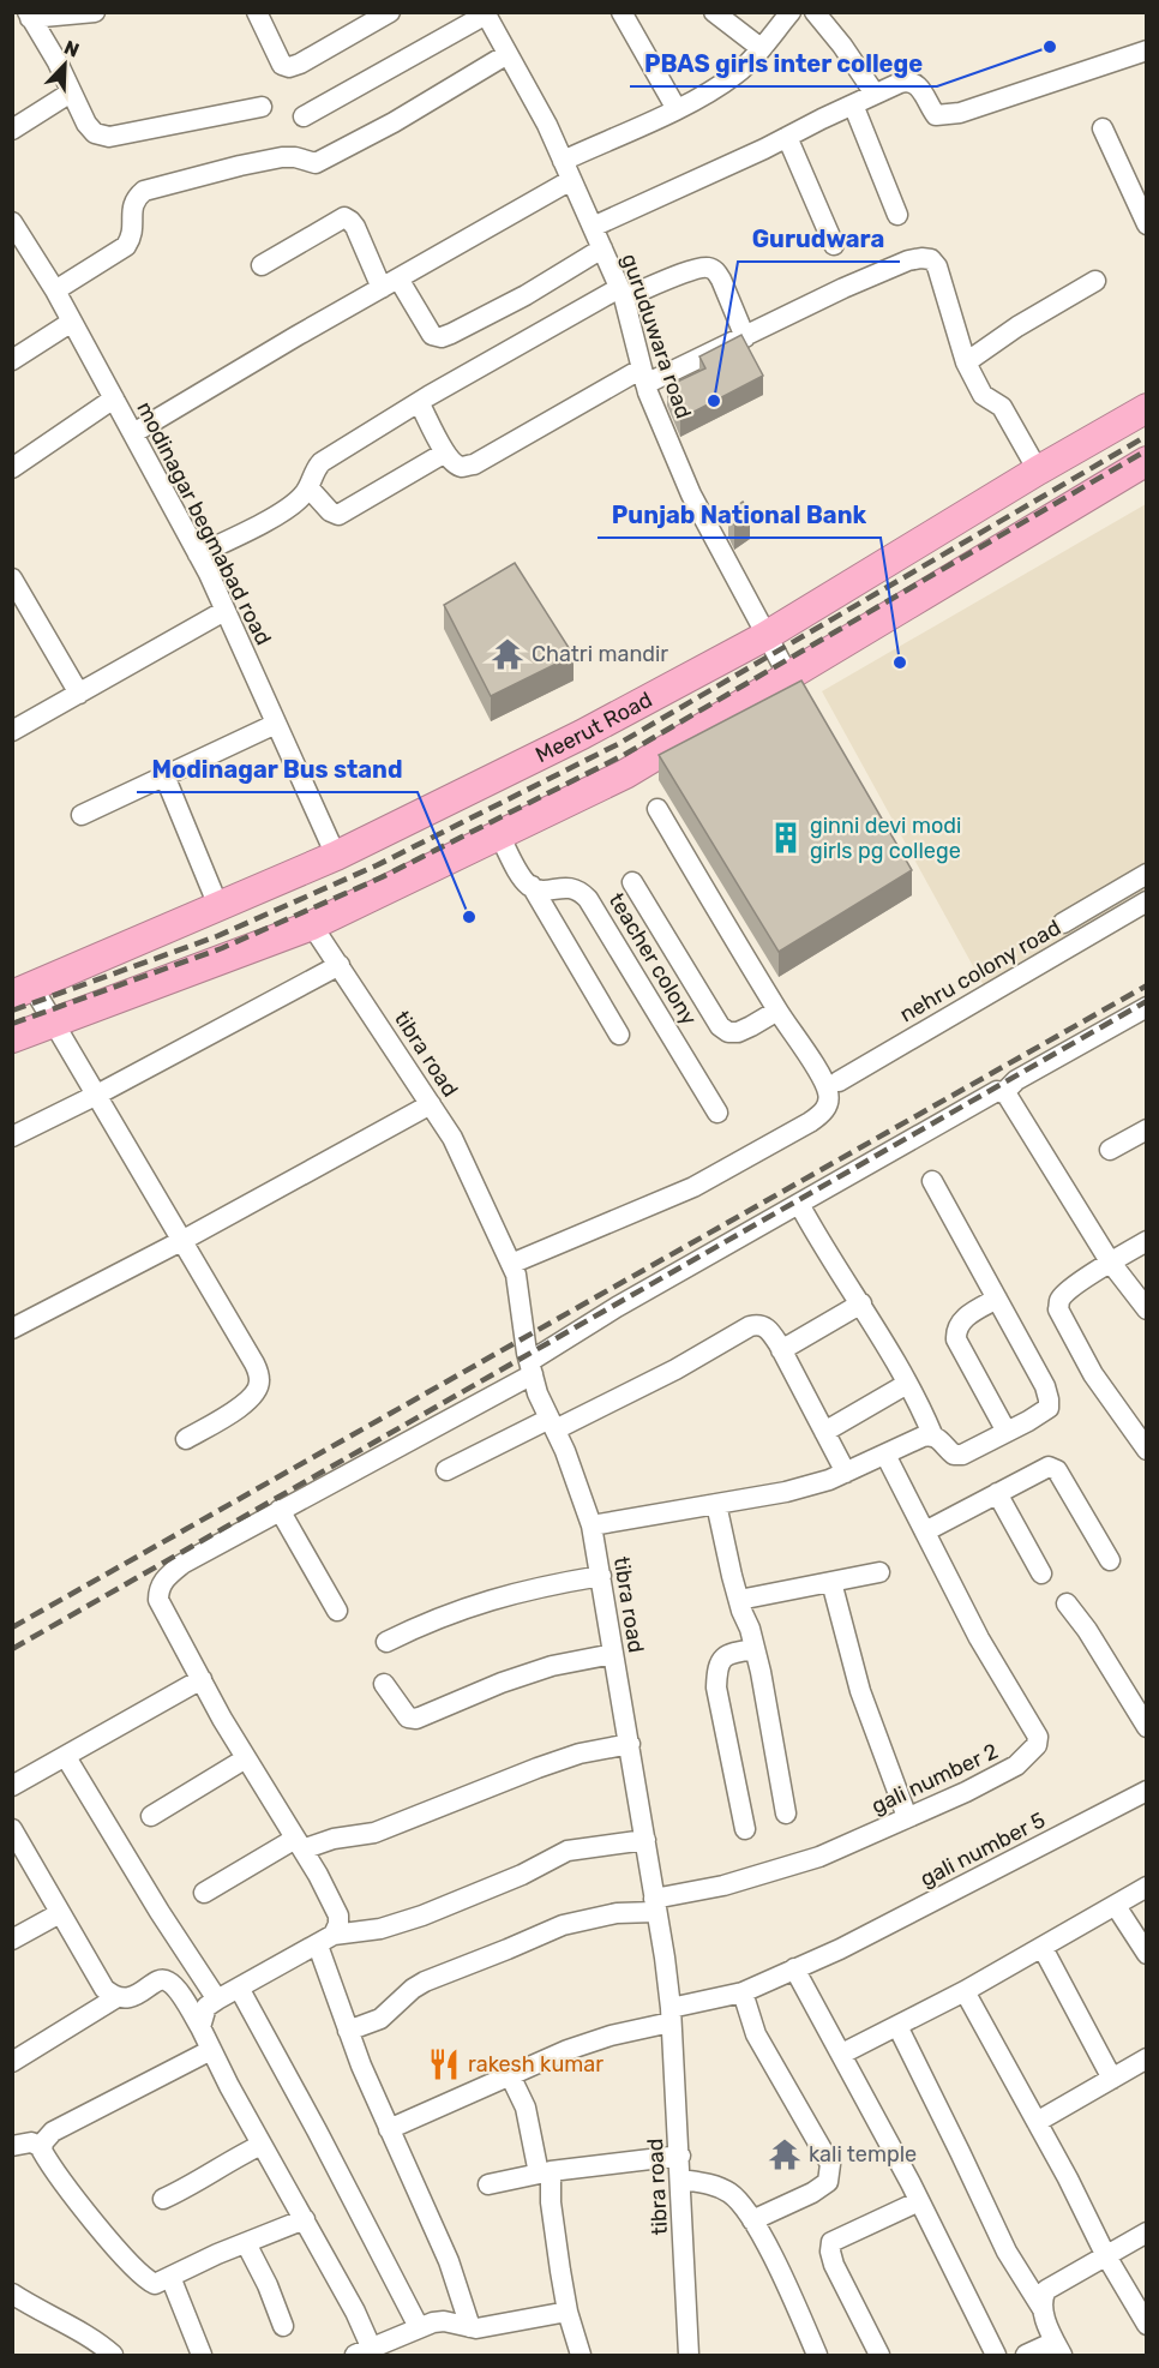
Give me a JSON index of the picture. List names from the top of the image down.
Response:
{
  "streets": {
    "highway": ["Meerut Road"],
    "street": [
      "guruduwara road",
      "modinagar begmabad road",
      "teacher colony",
      "nehru colony road",
      "tibra road",
      "gali number 2",
      "gali number 5"
    ]
  },
  "crossings": [
    ["guruduwara road", "Meerut Road"],
    ["modinagar begmabad road", "Meerut Road"],
    ["tibra road", "gali number 2"],
    ["tibra road", "gali number 5"]
  ],
  "places": {
    "other": [
      "PBAS girls inter college",
      "Gurudwara",
      "Punjab National Bank",
      "Modinagar Bus stand"
    ],
    "temple": ["Chatri mandir", "kali temple"],
    "building": ["ginni devi modi girls pg college"],
    "restaurant": ["rakesh kumar"]
  },
  "north": "top right"
}
